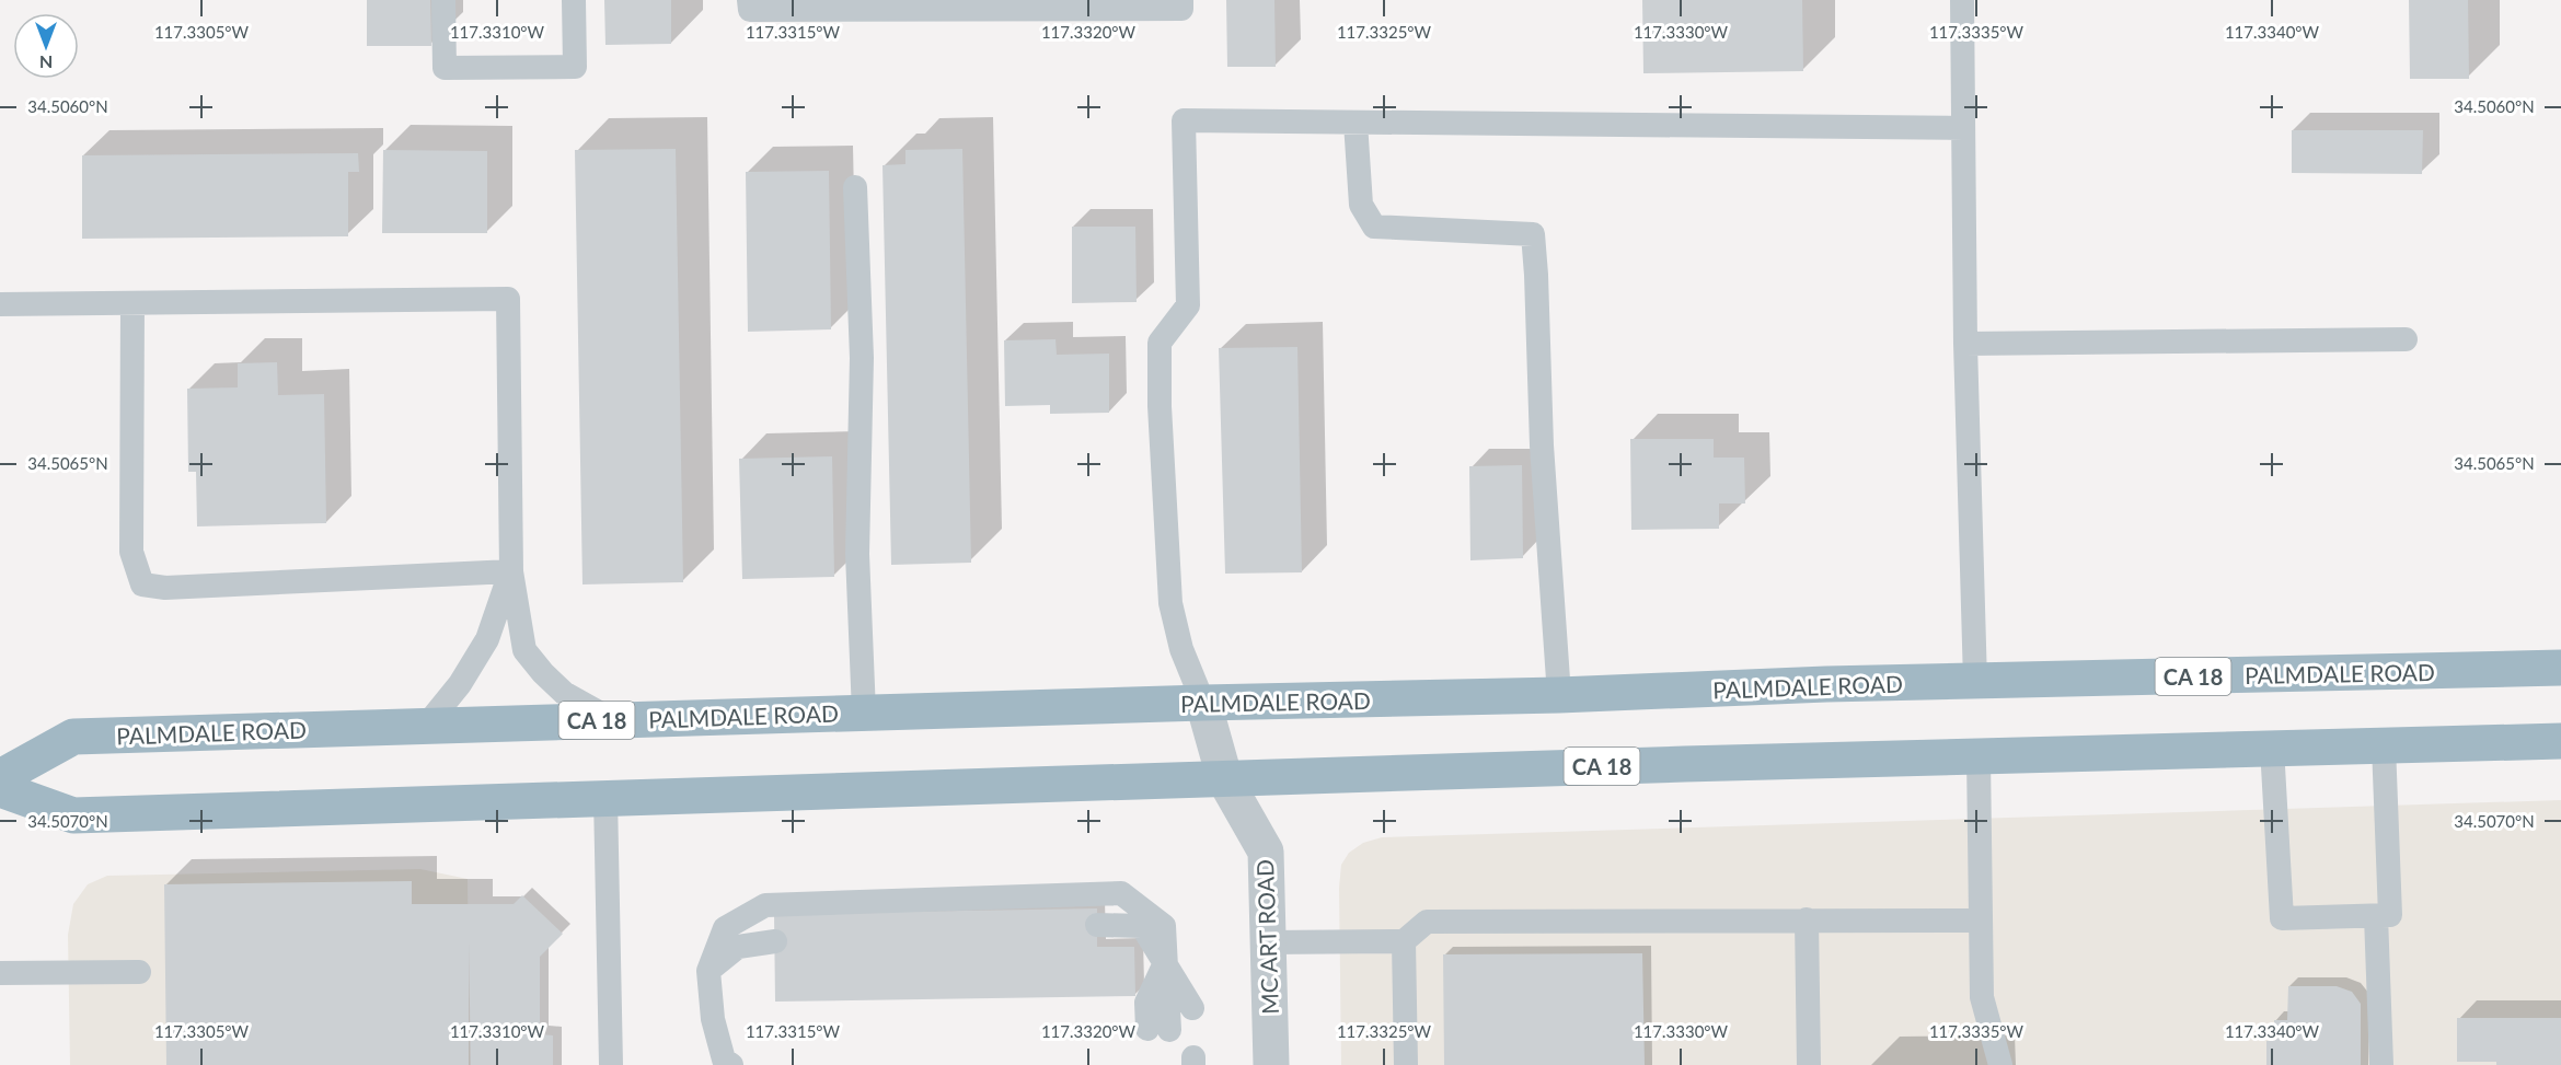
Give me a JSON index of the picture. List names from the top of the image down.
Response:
{
  "streets": {
    "highway": ["PALMDALE ROAD", "CA 18"],
    "street": ["MC ART ROAD"]
  },
  "crossings": [
    ["PALMDALE ROAD", "MC ART ROAD"],
    ["CA 18", "MC ART ROAD"]
  ],
  "north": "bottom",
  "coordinates": [
    "117.3305°W",
    "117.3310°W",
    "117.3315°W",
    "117.3320°W",
    "117.3325°W",
    "117.3330°W",
    "117.3335°W",
    "117.3340°W",
    "34.5060°N",
    "34.5065°N",
    "34.5070°N"
  ]
}
